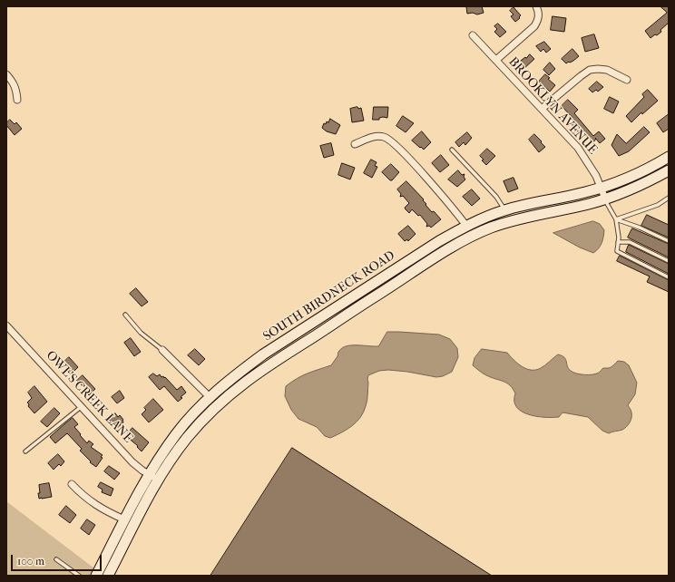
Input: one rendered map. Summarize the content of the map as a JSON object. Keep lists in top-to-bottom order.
{
  "streets": {
    "main road": ["SOUTH BIRDNECK ROAD"],
    "street": ["BROOKLYN AVENUE", "OWL'S CREEK LANE"]
  },
  "crossings": [
    ["BROOKLYN AVENUE", "SOUTH BIRDNECK ROAD"],
    ["SOUTH BIRDNECK ROAD", "OWL'S CREEK LANE"]
  ],
  "scale_bar": "100 m"
}
